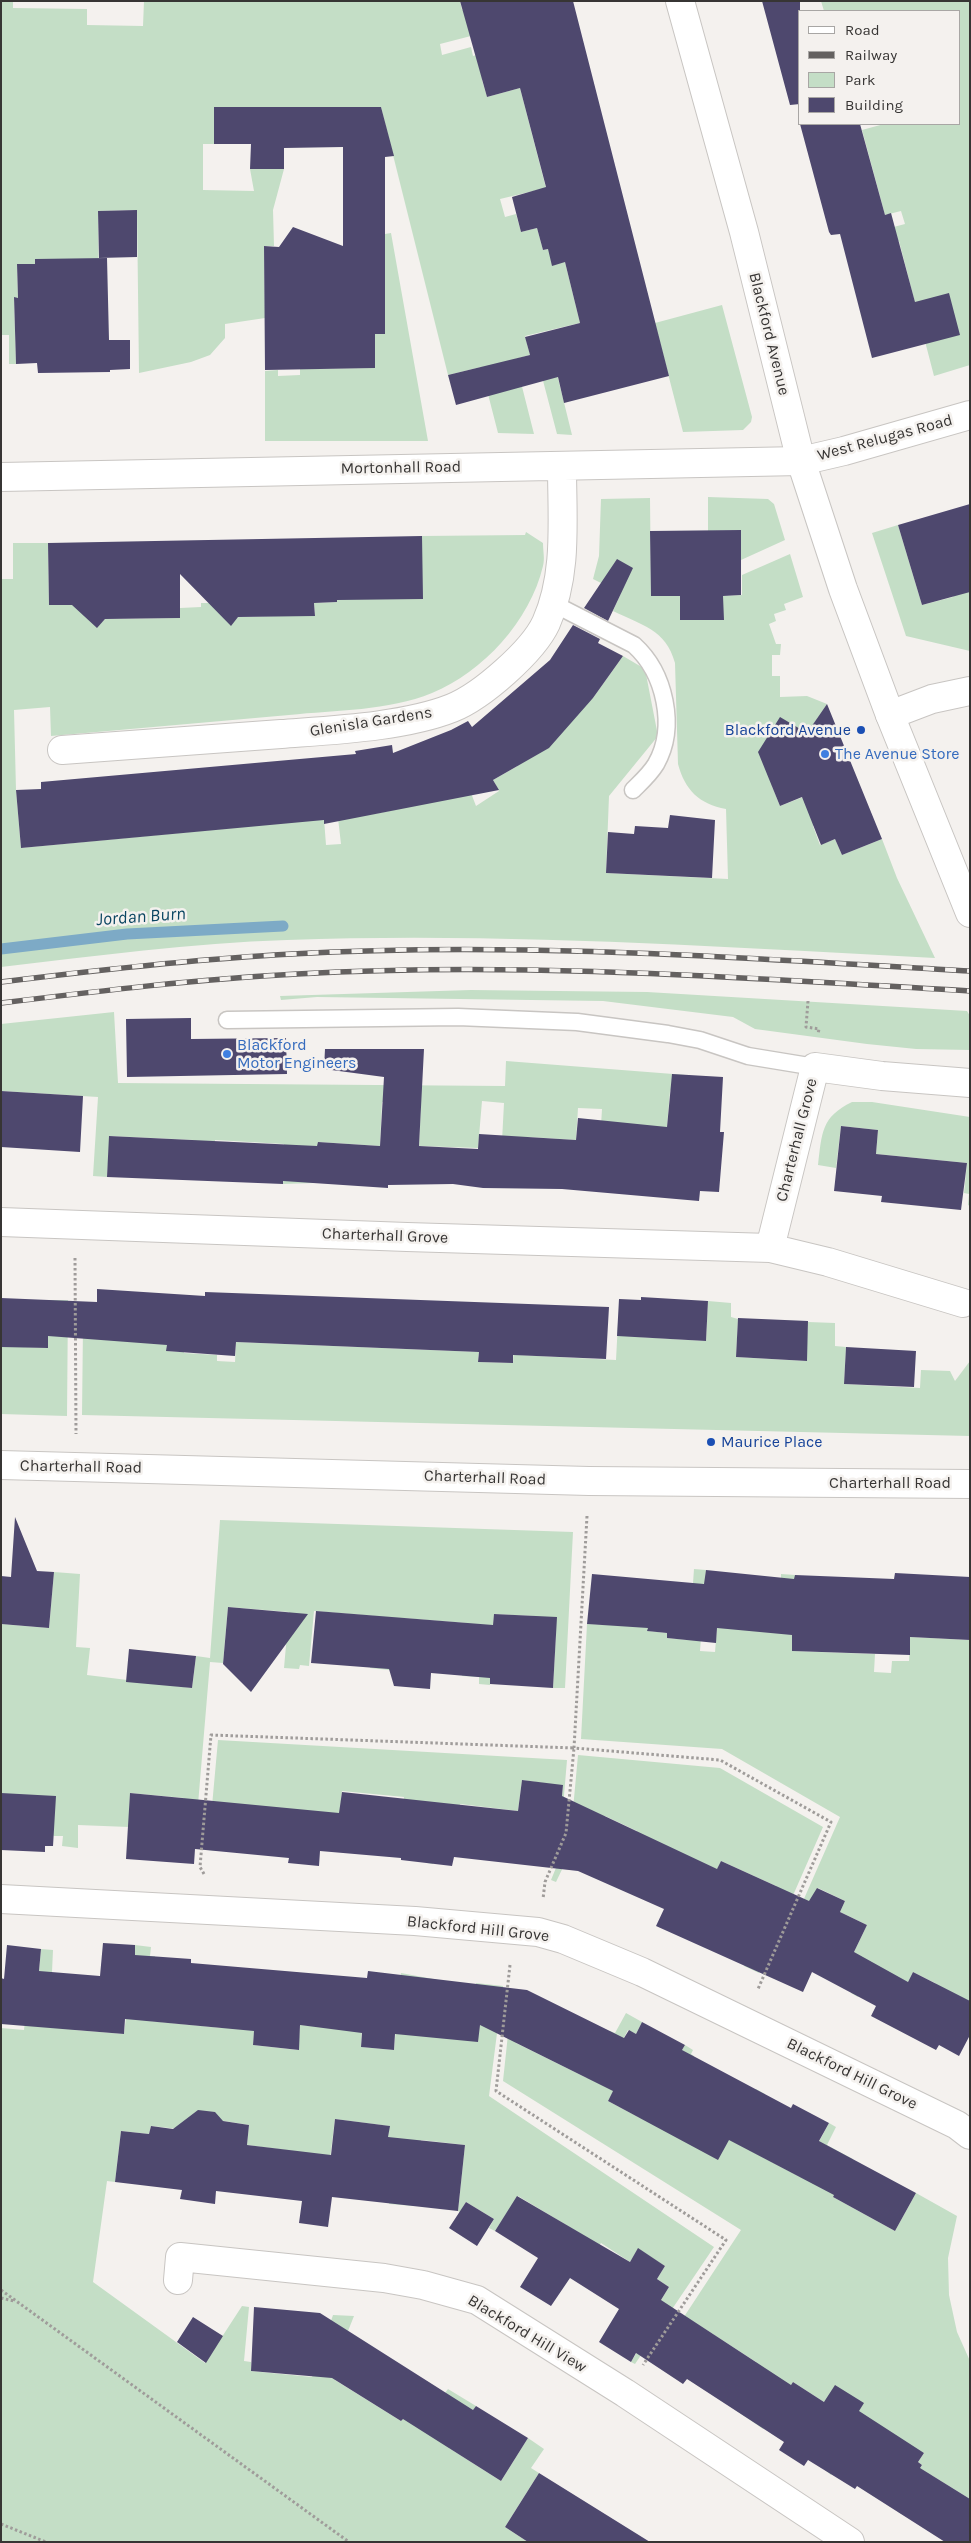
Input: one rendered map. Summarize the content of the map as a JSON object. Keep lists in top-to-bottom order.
{
  "streets": {
    "street": [
      "Blackford Avenue",
      "West Relugas Road",
      "Mortonhall Road",
      "Glenisla Gardens",
      "Charterhall Grove",
      "Charterhall Road",
      "Blackford Hill Grove",
      "Blackford Hill View"
    ]
  },
  "crossings": [
    ["Blackford Avenue", "West Relugas Road"],
    ["Blackford Avenue", "Mortonhall Road"],
    ["West Relugas Road", "Mortonhall Road"],
    ["Mortonhall Road", "Glenisla Gardens"]
  ],
  "water": ["Jordan Burn"],
  "places": [
    "Blackford Avenue",
    "The Avenue Store",
    "Blackford Motor Engineers",
    "Maurice Place"
  ],
  "legend": [
    "Road",
    "Railway",
    "Park",
    "Building"
  ]
}
